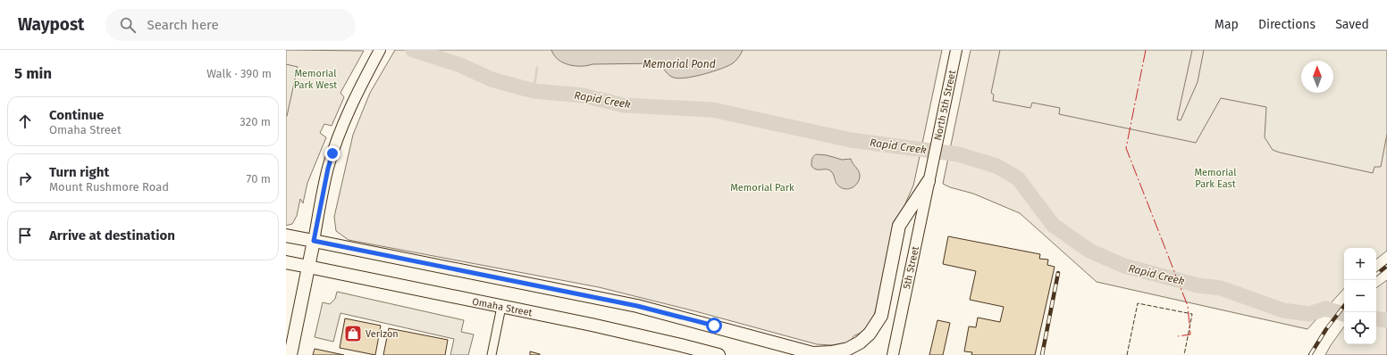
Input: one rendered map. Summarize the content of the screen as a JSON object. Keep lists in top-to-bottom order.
{
  "streets": {
    "main road": ["North 5th Street", "5th Street", "Omaha Street"]
  },
  "crossings": [
    ["North 5th Street", "5th Street"]
  ],
  "water": ["Memorial Pond", "Rapid Creek"],
  "parks": ["Memorial Park West", "Memorial Park East", "Memorial Park"],
  "places": {
    "shop": ["Verizon"]
  },
  "north": "top",
  "page": {
    "header": "Waypost",
    "search": "Search here",
    "nav": ["Map", "Directions", "Saved"],
    "heading": ["5 min", "Walk · 390 m"],
    "list": [
      ["Continue", "Omaha Street", "320 m"],
      ["Turn right", "Mount Rushmore Road", "70 m"],
      "Arrive at destination"
    ],
    "map_buttons": ["+", "−"]
  }
}
